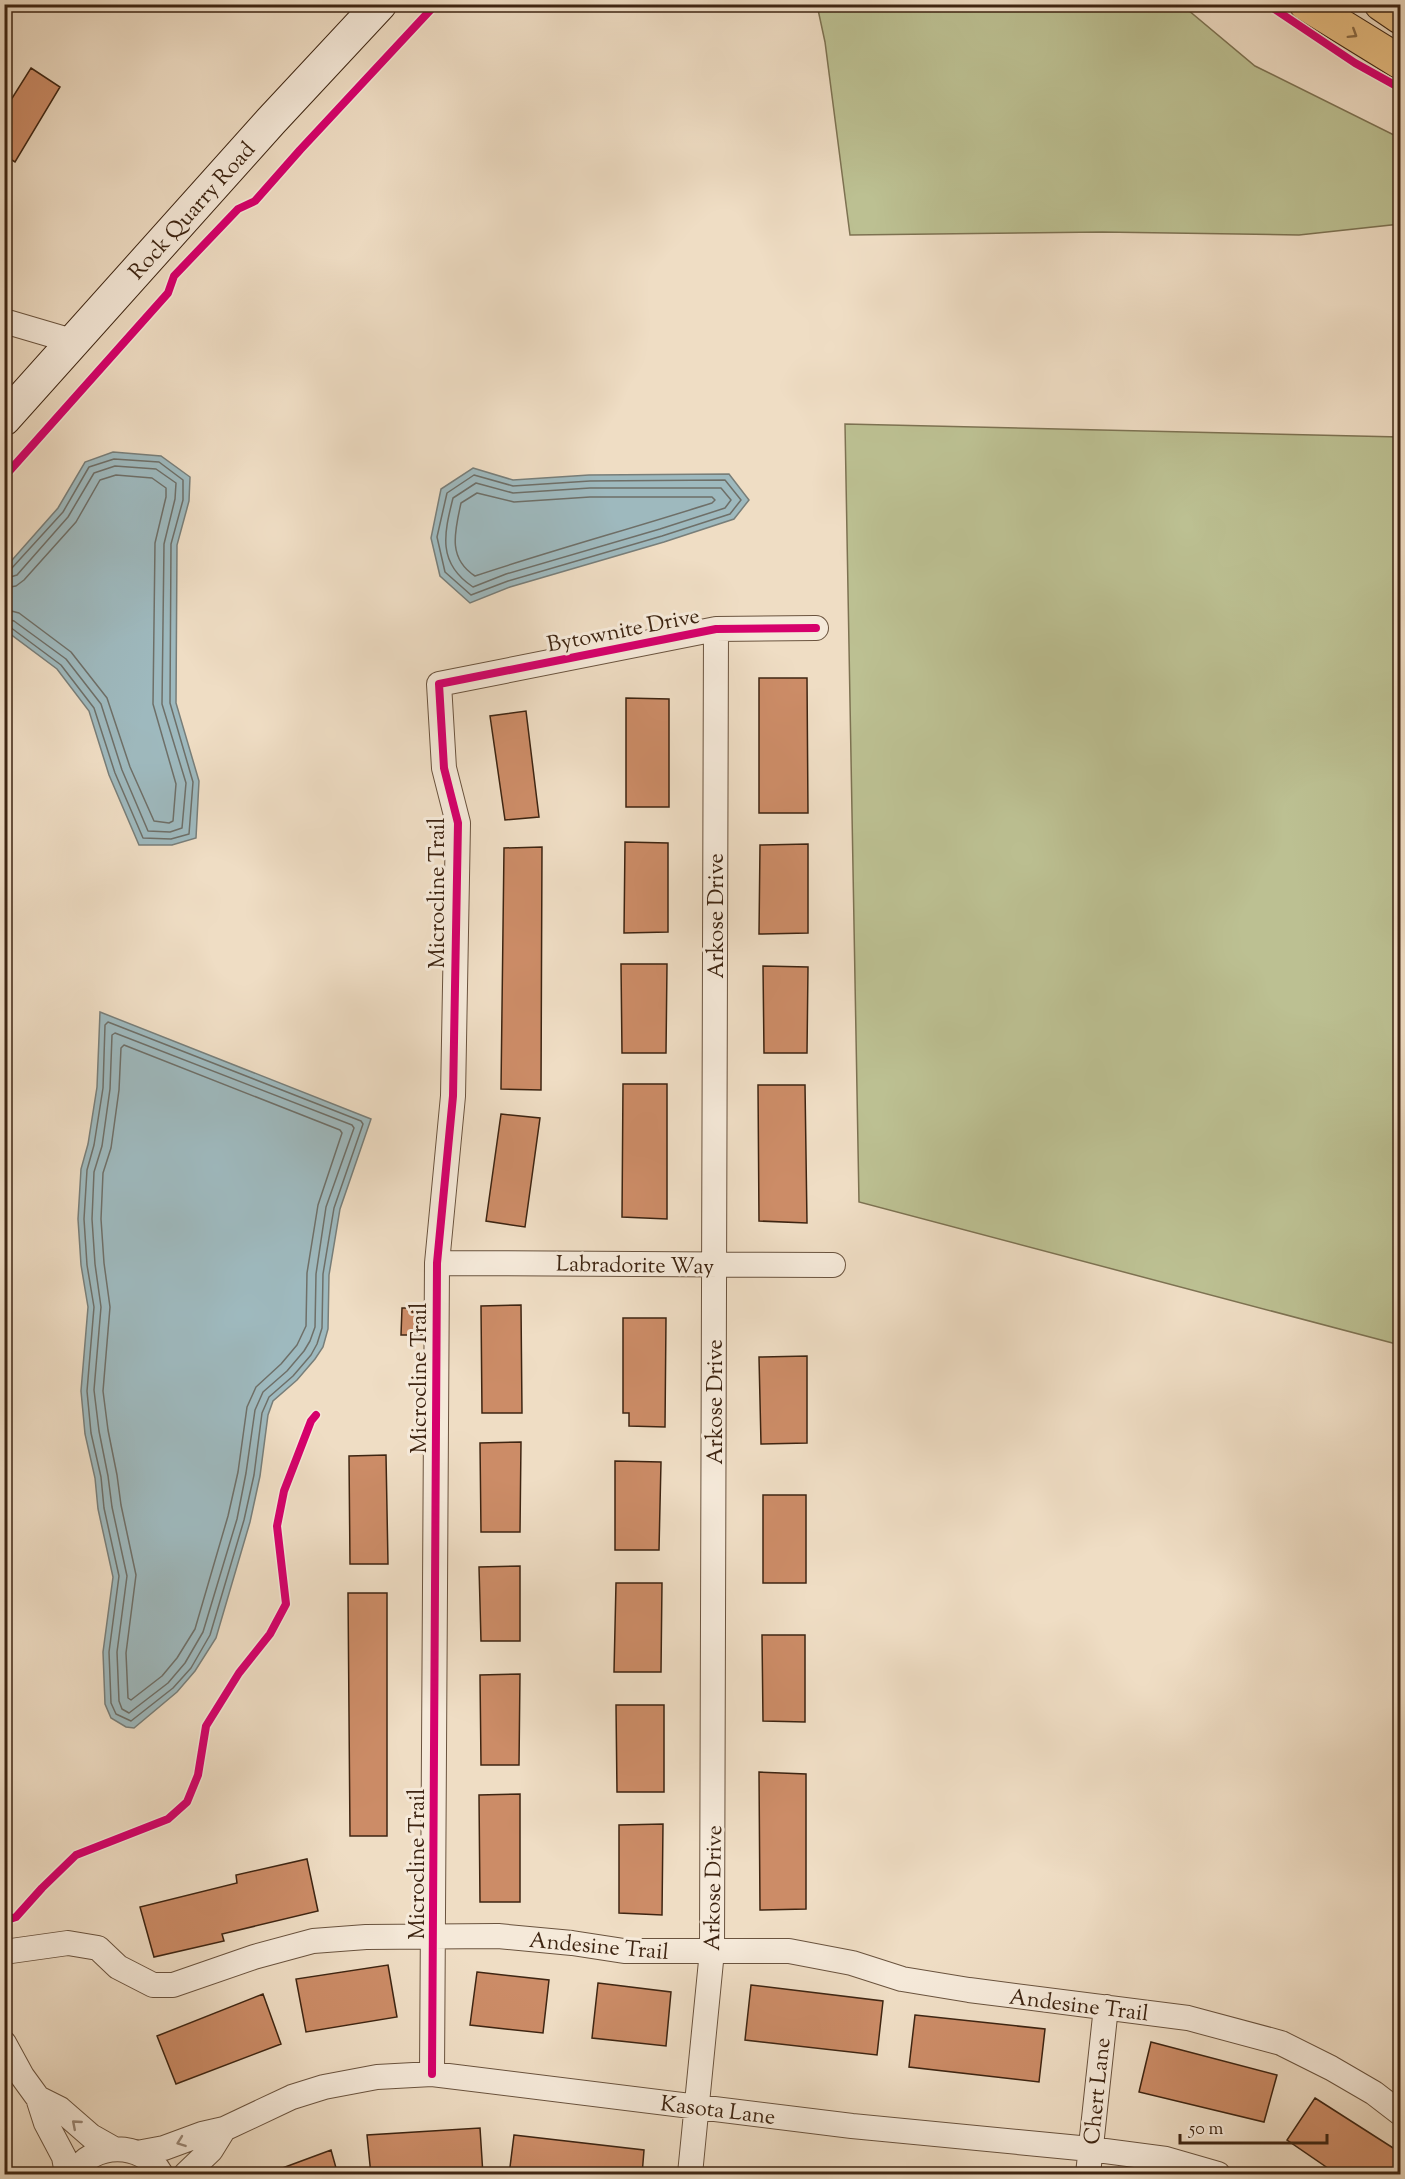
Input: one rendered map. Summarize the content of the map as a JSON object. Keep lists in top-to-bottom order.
{
  "streets": {
    "main road": ["Rock Quarry Road"],
    "street": [
      "Bytownite Drive",
      "Microcline Trail",
      "Arkose Drive",
      "Labradorite Way",
      "Andesine Trail",
      "Chert Lane",
      "Kasota Lane"
    ]
  },
  "crossings": [
    ["Bytownite Drive", "Microcline Trail"],
    ["Bytownite Drive", "Arkose Drive"],
    ["Microcline Trail", "Labradorite Way"],
    ["Microcline Trail", "Andesine Trail"],
    ["Microcline Trail", "Kasota Lane"],
    ["Arkose Drive", "Labradorite Way"],
    ["Arkose Drive", "Andesine Trail"],
    ["Arkose Drive", "Kasota Lane"],
    ["Andesine Trail", "Chert Lane"],
    ["Chert Lane", "Kasota Lane"]
  ],
  "scale_bar": "50 m"
}
